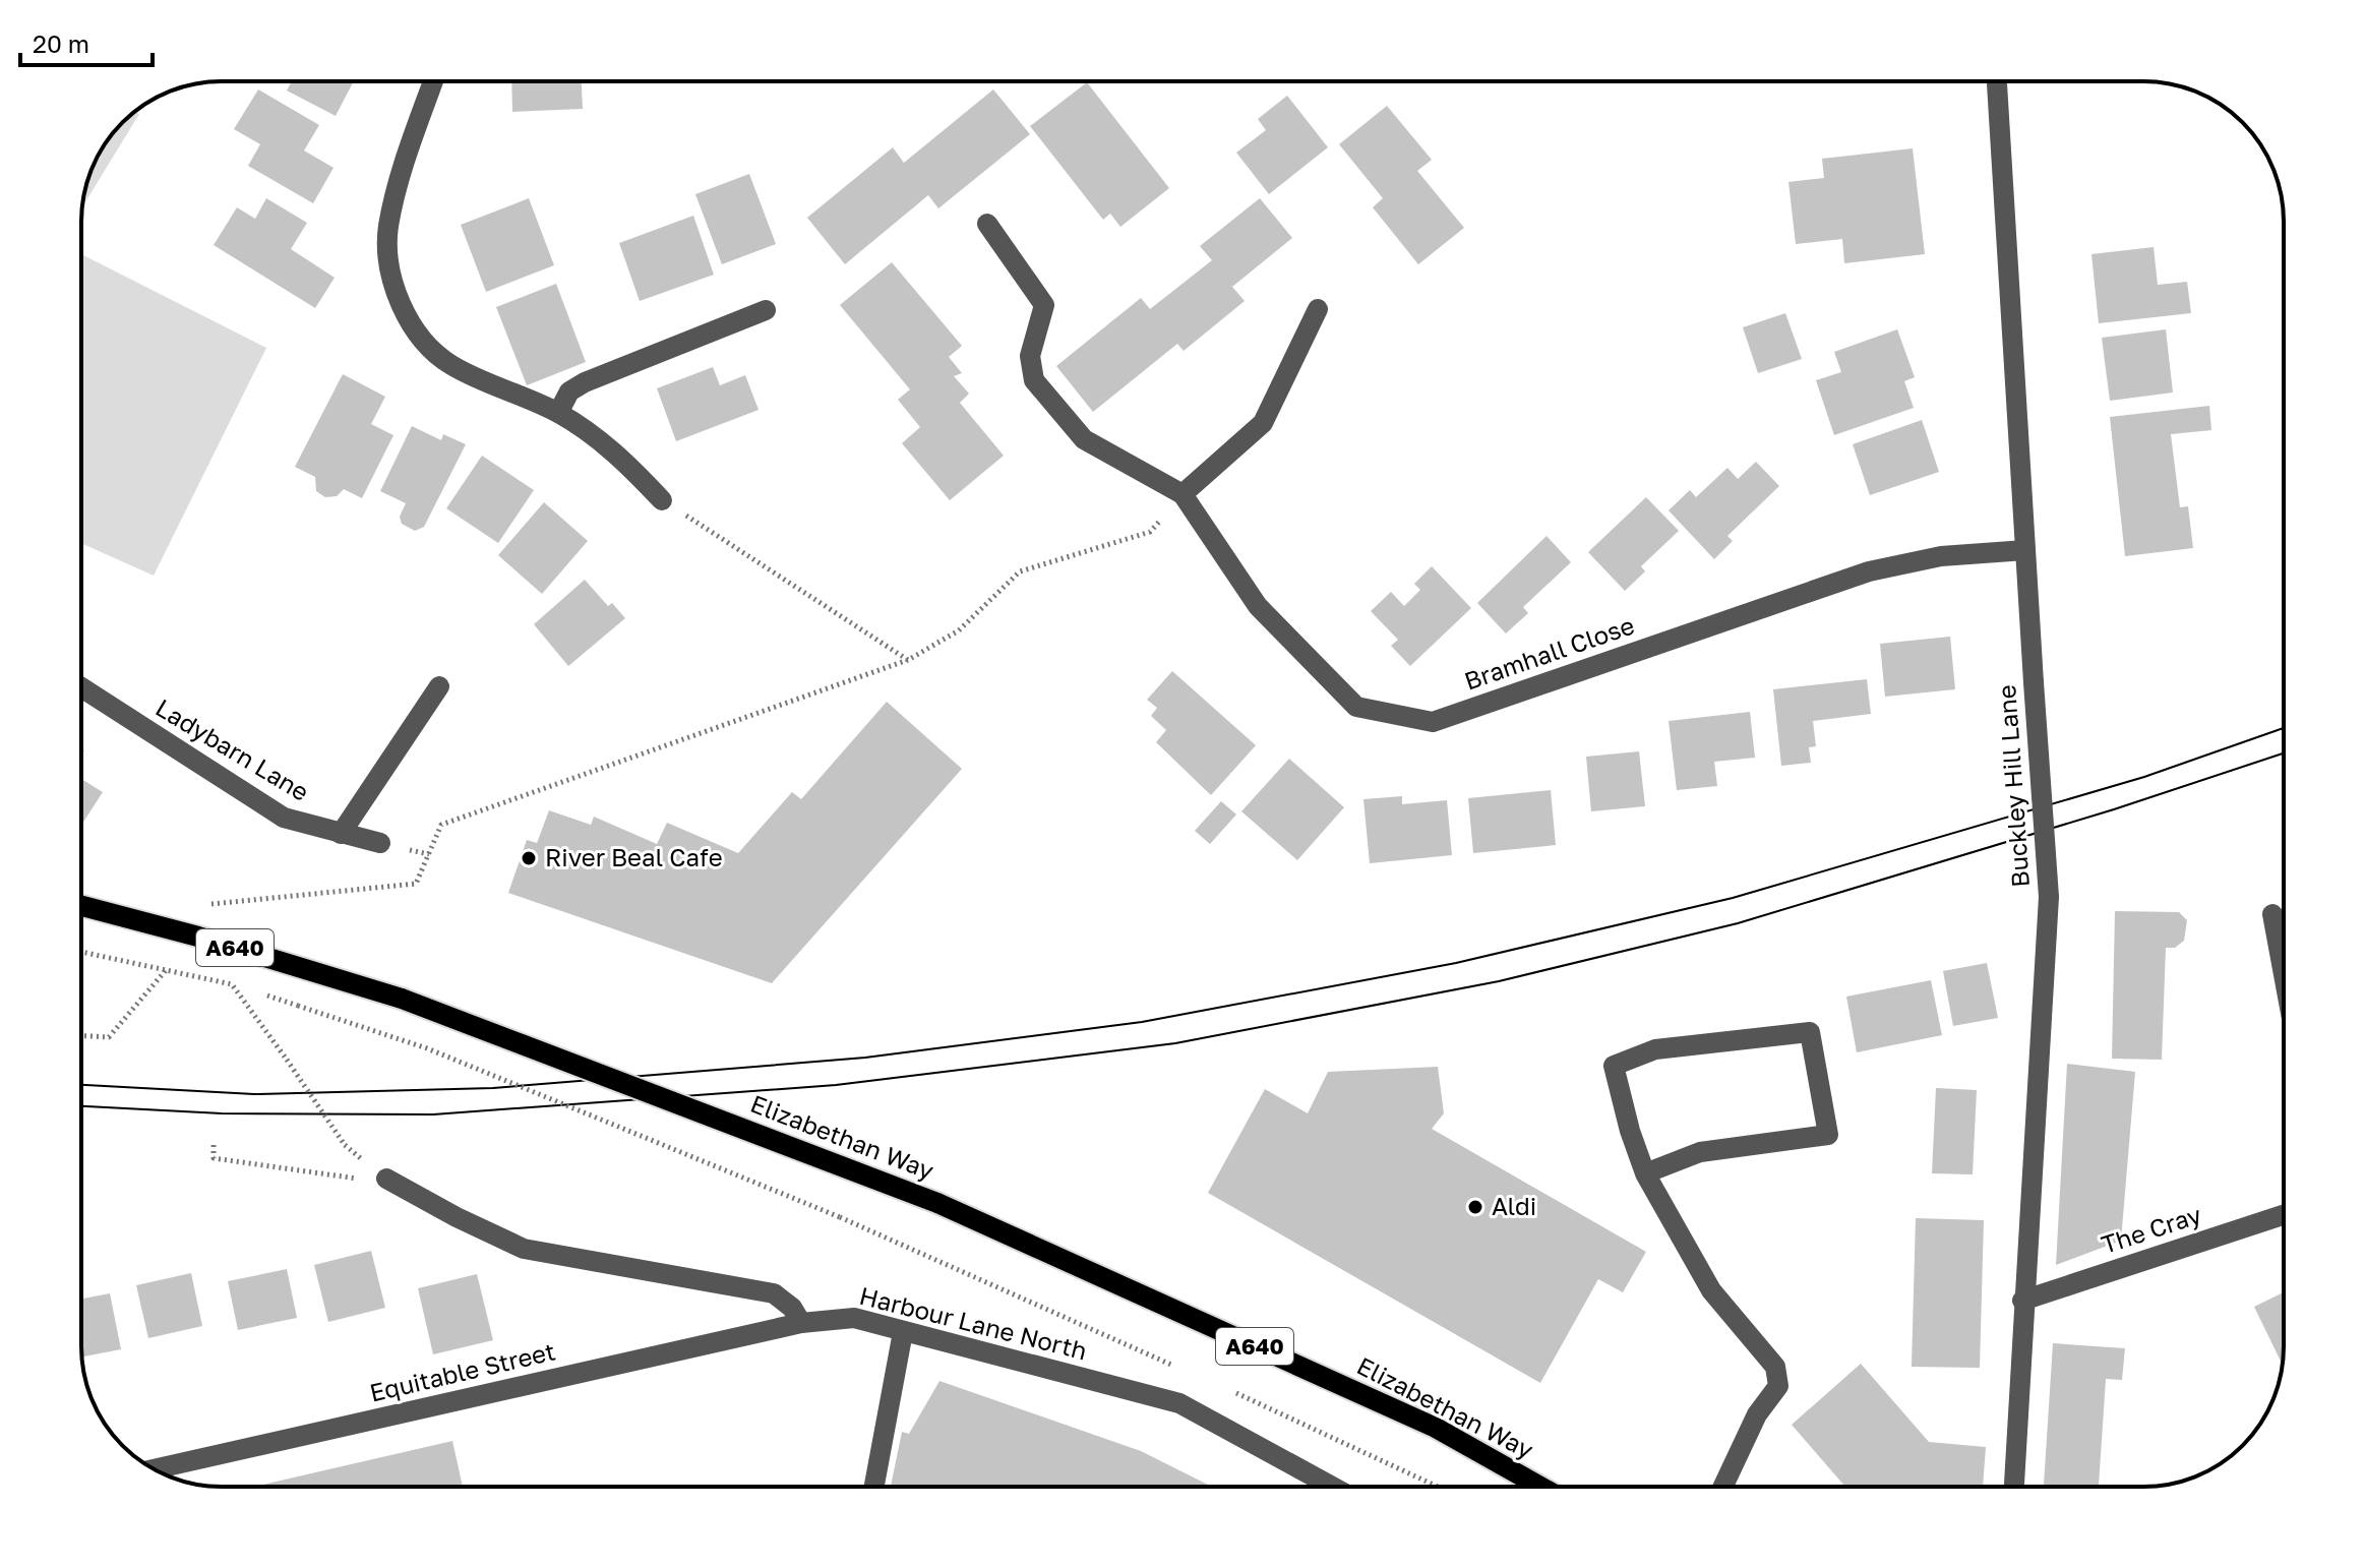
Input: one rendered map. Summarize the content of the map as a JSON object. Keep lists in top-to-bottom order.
{
  "streets": {
    "main road": ["A640", "Elizabethan Way"],
    "street": [
      "Bramhall Close",
      "Ladybarn Lane",
      "Buckley Hill Lane",
      "The Cray",
      "Harbour Lane North",
      "Equitable Street"
    ]
  },
  "crossings": [
    ["Bramhall Close", "Buckley Hill Lane"],
    ["Buckley Hill Lane", "The Cray"],
    ["Harbour Lane North", "Equitable Street"]
  ],
  "places": ["River Beal Cafe", "Aldi"],
  "scale_bar": "20 m"
}
